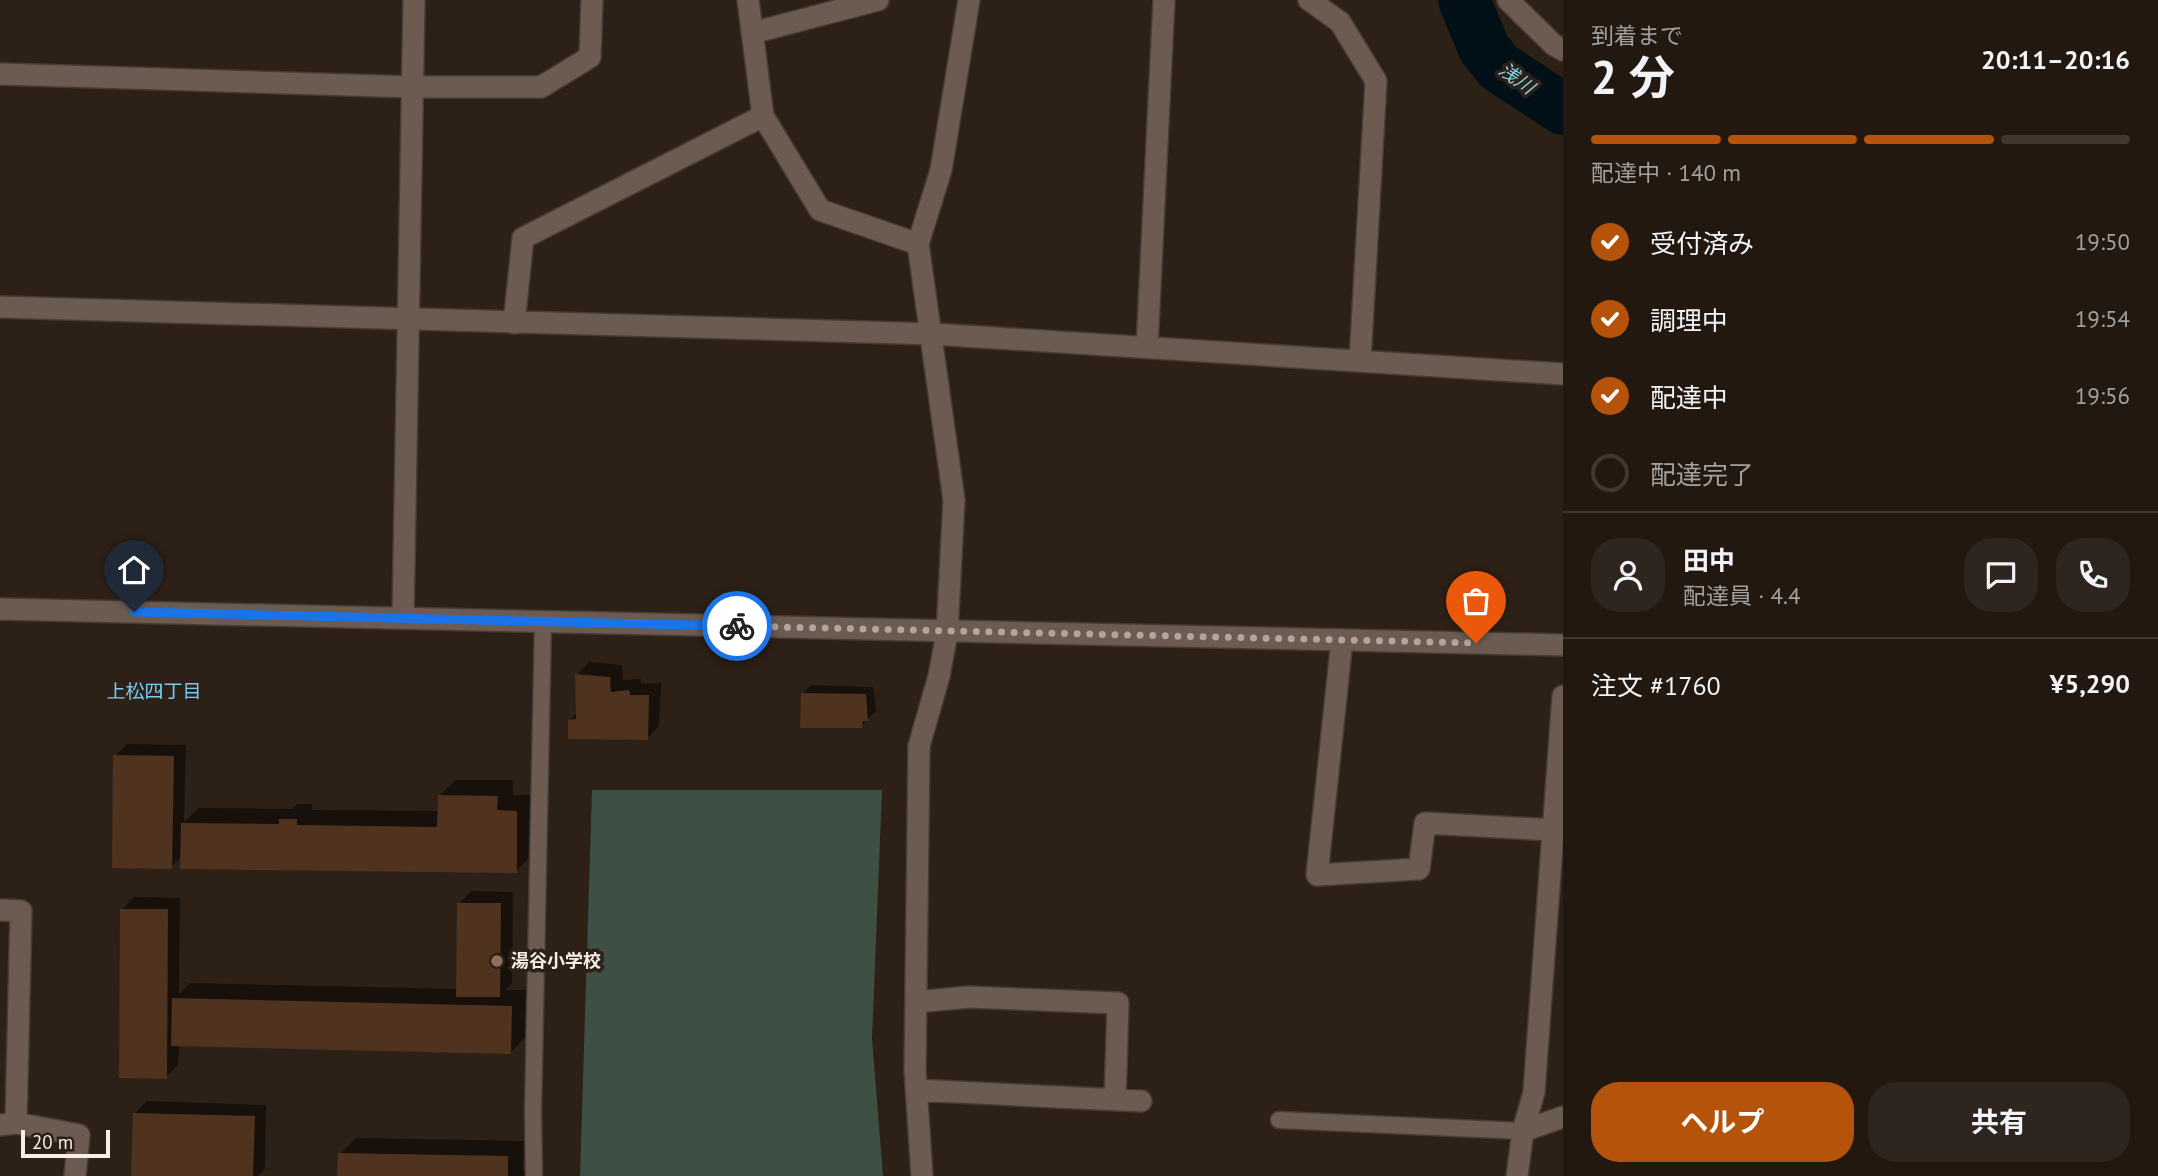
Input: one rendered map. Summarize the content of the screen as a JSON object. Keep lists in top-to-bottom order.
{
  "districts": ["上松四丁目"],
  "water": ["浅川"],
  "places": ["湯谷小学校"],
  "scale_bar": "20 m",
  "page": {
    "heading": ["2 分", "到着まで", "20:11–20:16"],
    "panel": [
      "田中",
      "配達員 · 4.4",
      "注文 #1760",
      "¥5,290"
    ],
    "bar": "配達中 · 140 m",
    "list": [
      ["受付済み", "19:50"],
      ["調理中", "19:54"],
      ["配達中", "19:56"],
      "配達完了"
    ],
    "buttons": ["ヘルプ", "共有"],
    "scale": "20 m"
  }
}
